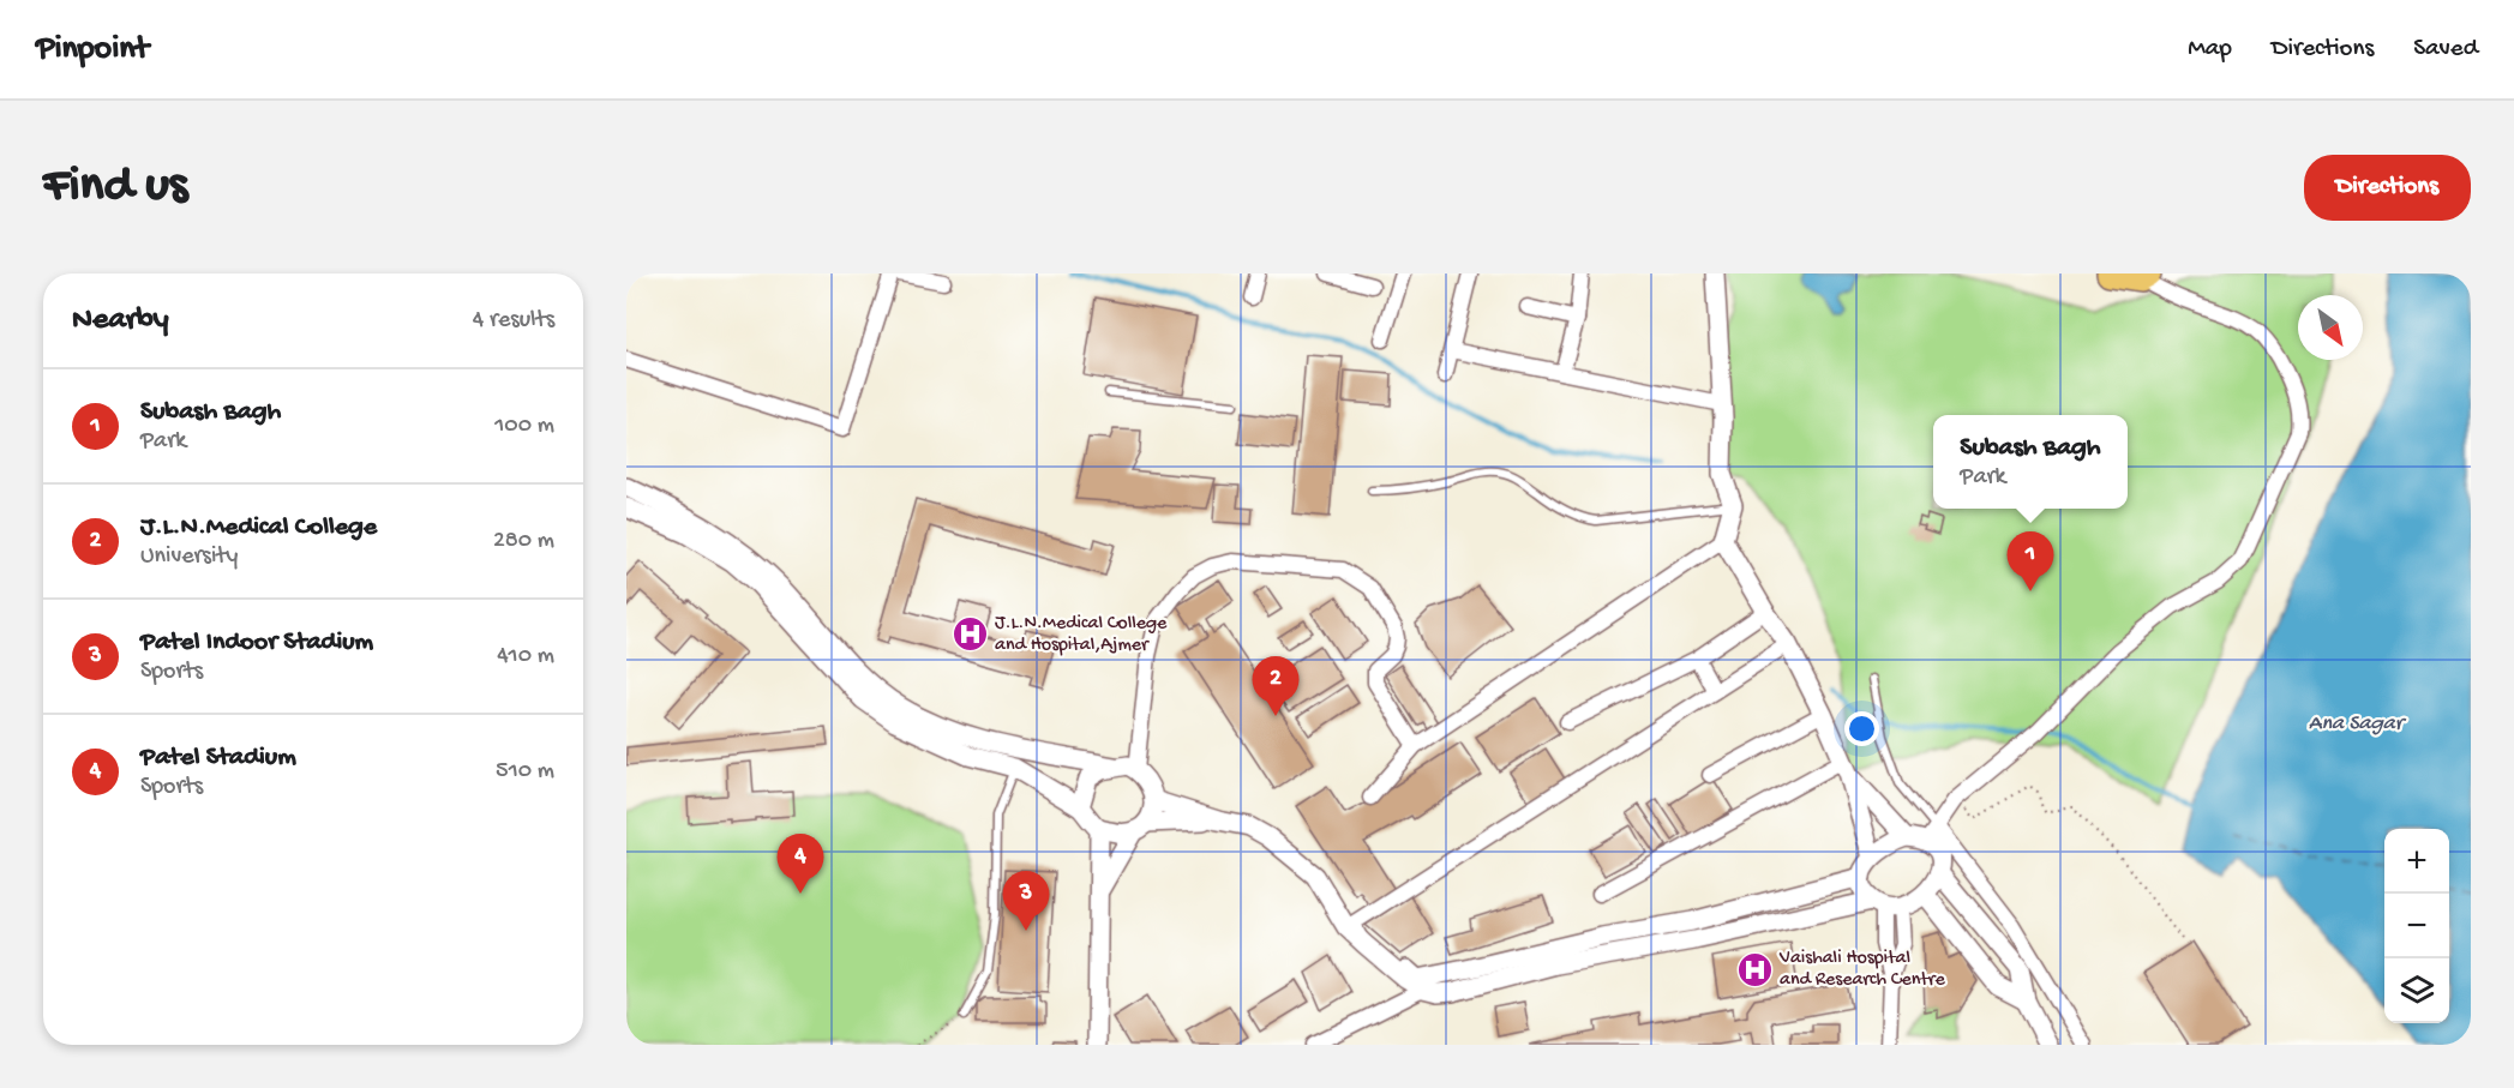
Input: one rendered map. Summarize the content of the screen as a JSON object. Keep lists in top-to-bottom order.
{
  "water": ["Ana Sagar"],
  "places": {
    "hospital": ["J.L.N.Medical College and Hospital,Ajmer", "Vaishali Hospital and Research Centre"]
  },
  "north": "bottom right",
  "page": {
    "header": "Pinpoint",
    "nav": ["Map", "Directions", "Saved"],
    "buttons": "Directions",
    "title": "Find us",
    "heading": ["Nearby", "4 results"],
    "list": [
      {
        "mark": "1",
        "name": "Subash Bagh",
        "note": "Park",
        "value": "100 m"
      },
      {
        "mark": "2",
        "name": "J.L.N.Medical College",
        "note": "University",
        "value": "280 m"
      },
      {
        "mark": "3",
        "name": "Patel Indoor Stadium",
        "note": "Sports",
        "value": "410 m"
      },
      {
        "mark": "4",
        "name": "Patel Stadium",
        "note": "Sports",
        "value": "510 m"
      }
    ],
    "popup": ["Subash Bagh", "Park"],
    "pins": [
      "1",
      "2",
      "4",
      "3"
    ],
    "map_buttons": ["+", "−"]
  }
}
